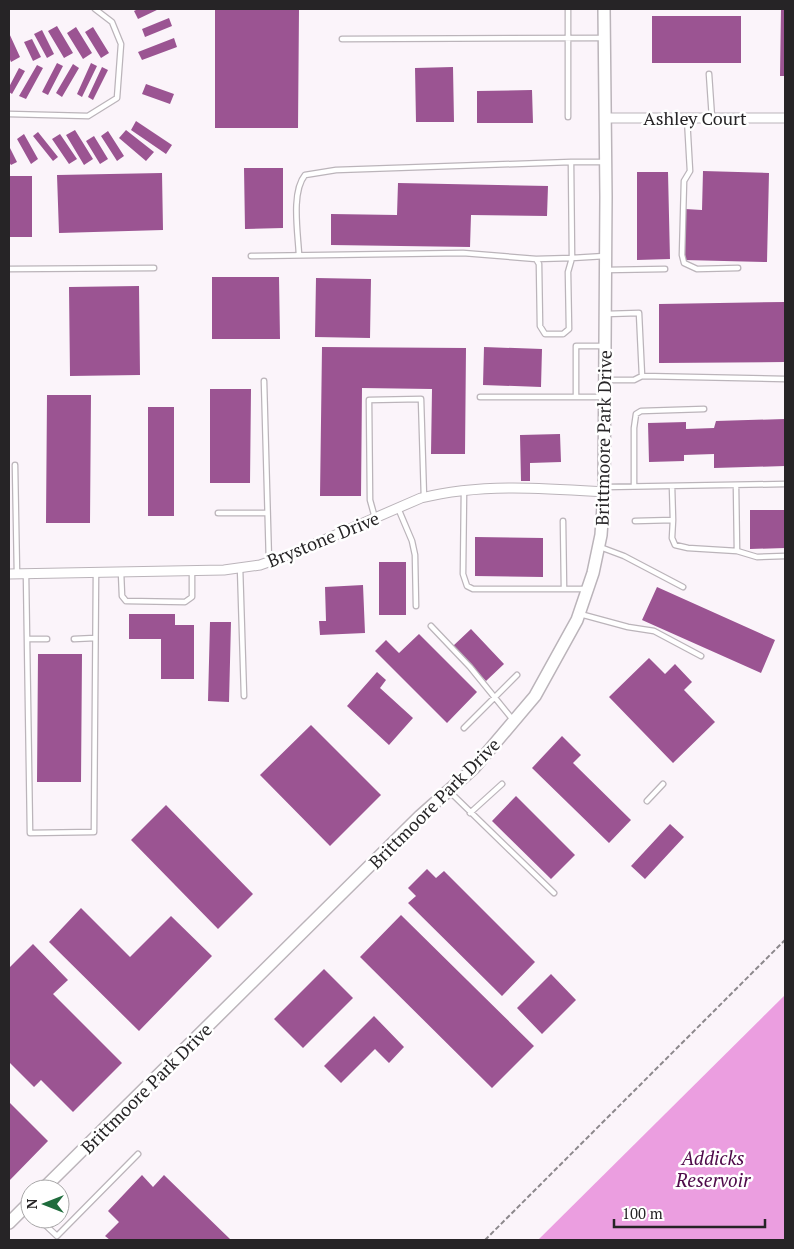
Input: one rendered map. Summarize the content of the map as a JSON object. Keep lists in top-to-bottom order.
{
  "streets": {
    "street": ["Ashley Court", "Brittmoore Park Drive", "Brystone Drive"]
  },
  "crossings": [
    ["Ashley Court", "Brittmoore Park Drive"],
    ["Brittmoore Park Drive", "Brystone Drive"]
  ],
  "water": ["Addicks Reservoir"],
  "scale_bar": "100 m",
  "north": "left"
}
